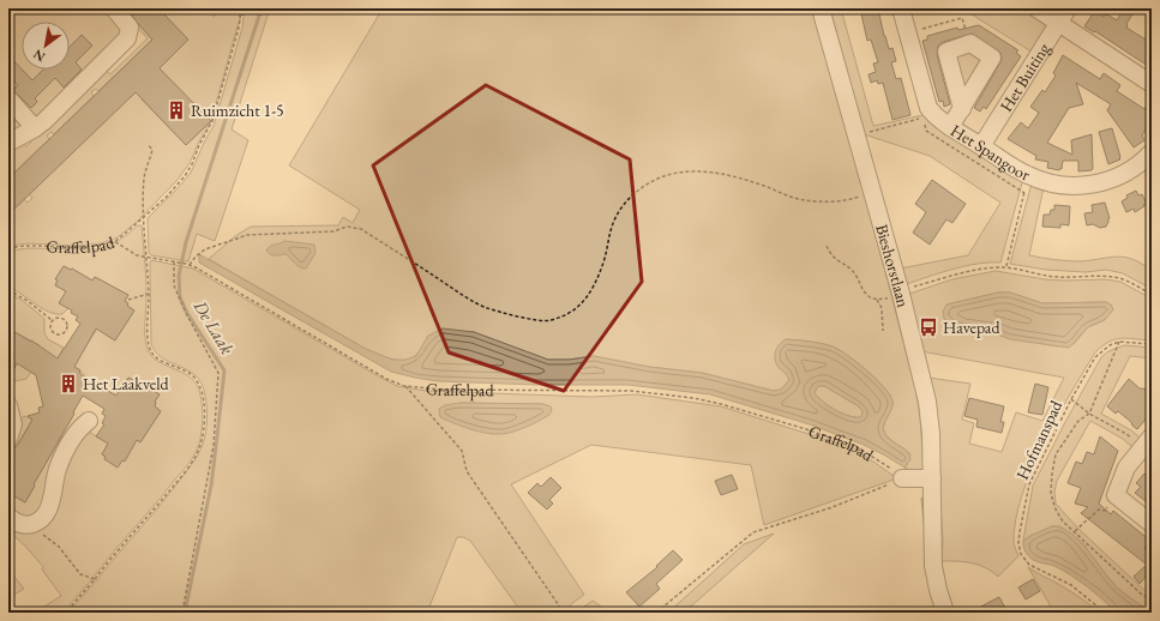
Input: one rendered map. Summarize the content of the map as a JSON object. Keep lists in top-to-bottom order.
{
  "streets": {
    "street": ["Het Buiting", "Het Spangoor", "Bieshorstlaan"],
    "path": ["Graffelpad", "Hofmanspad"]
  },
  "crossings": [
    ["Het Buiting", "Het Spangoor"]
  ],
  "water": ["De Laak"],
  "places": {
    "building": ["Ruimzicht 1-5", "Het Laakveld"],
    "bus stop": ["Havepad"]
  },
  "north": "bottom left"
}
